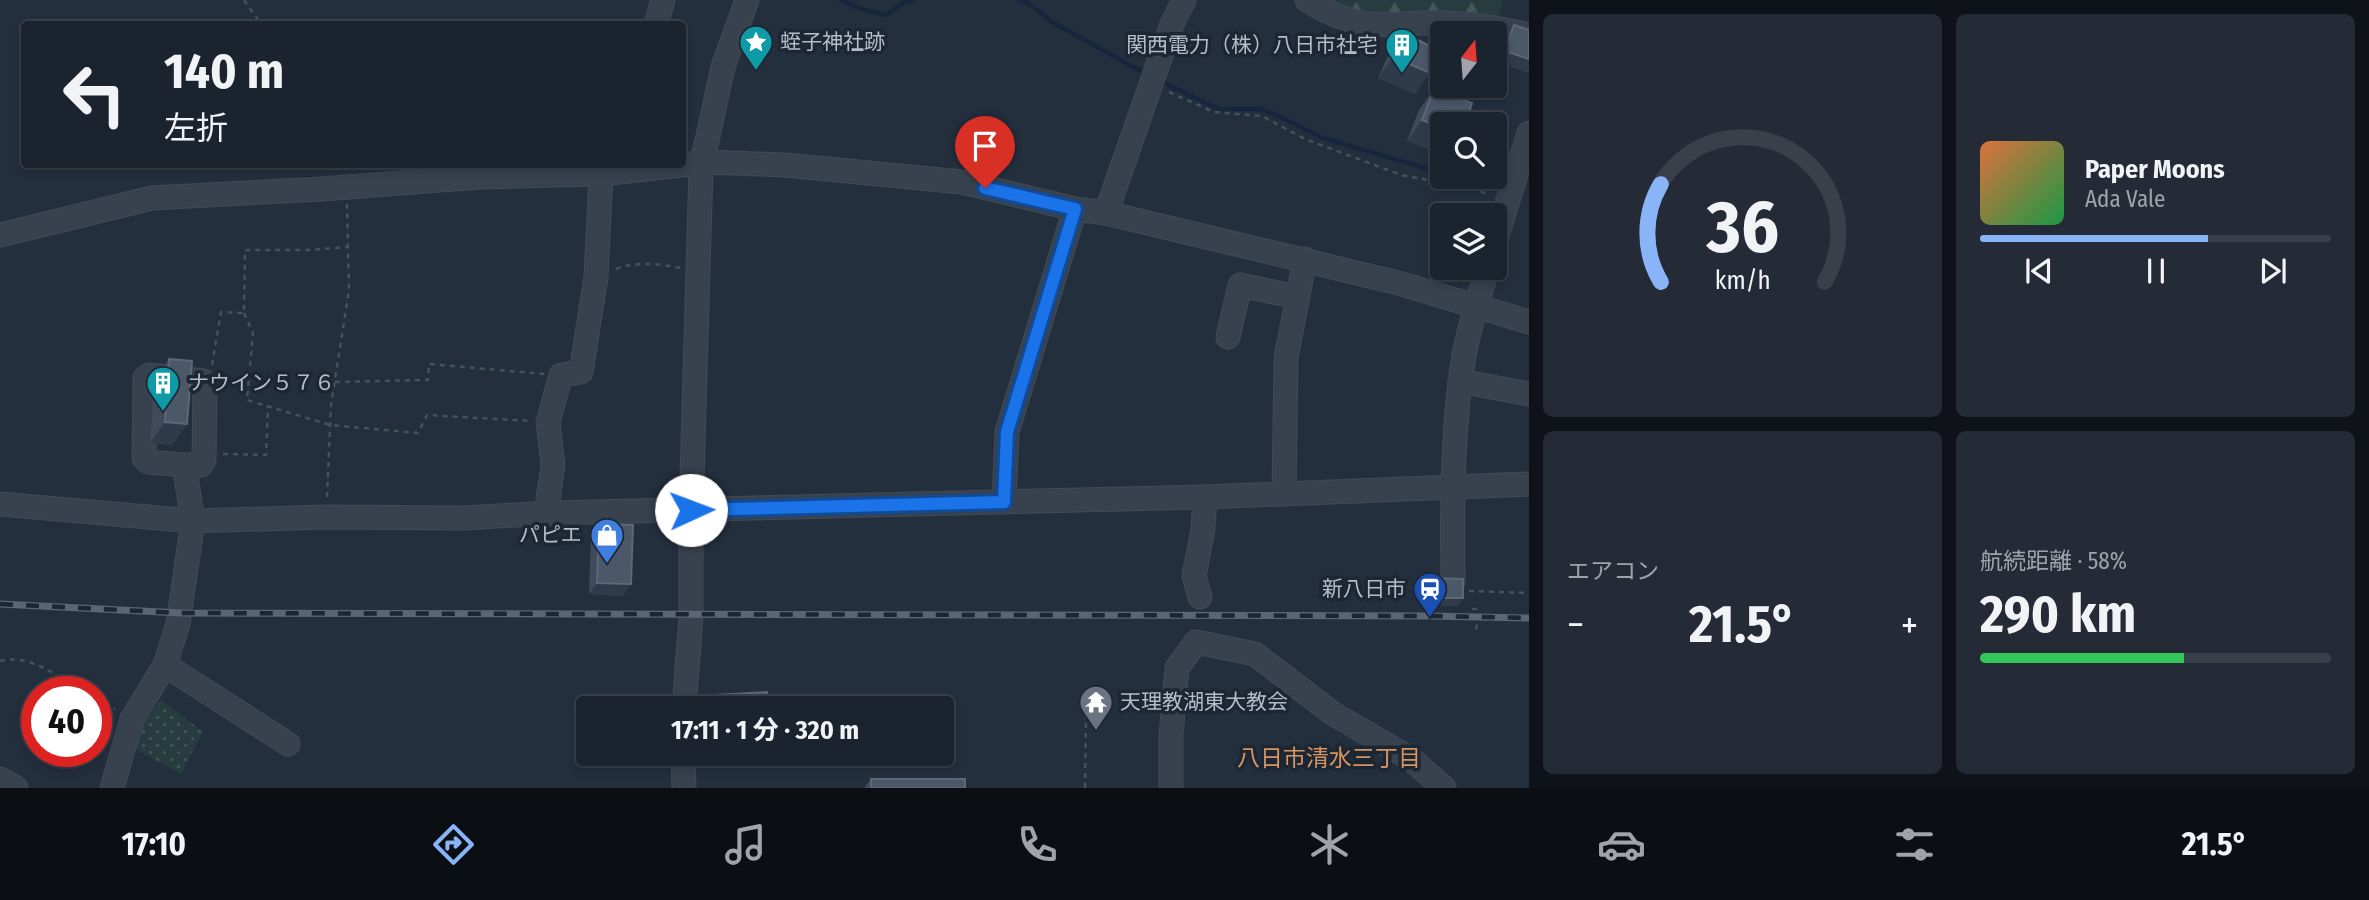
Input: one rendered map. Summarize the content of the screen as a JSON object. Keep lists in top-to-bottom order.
{
  "districts": ["八日市清水三丁目"],
  "places": {
    "place": ["蛭子神社跡"],
    "building": ["関西電力（株）八日市社宅", "ナウイン５７６"],
    "shop": ["パピエ"],
    "station": ["新八日市"],
    "temple": ["天理教湖東大教会"]
  },
  "north": "top",
  "page": {
    "turn": ["140 m", "左折"],
    "song": ["Paper Moons", "Ada Vale"],
    "tile": [
      "エアコン",
      ["航続距離 · 58%", "290 km"]
    ],
    "heat": ["−", "21.5°", "+"],
    "limit": "40",
    "trip": "17:11 · 1 分 · 320 m",
    "tabs": ["17:10", "21.5°"],
    "gauge": ["36", "km/h"]
  }
}
